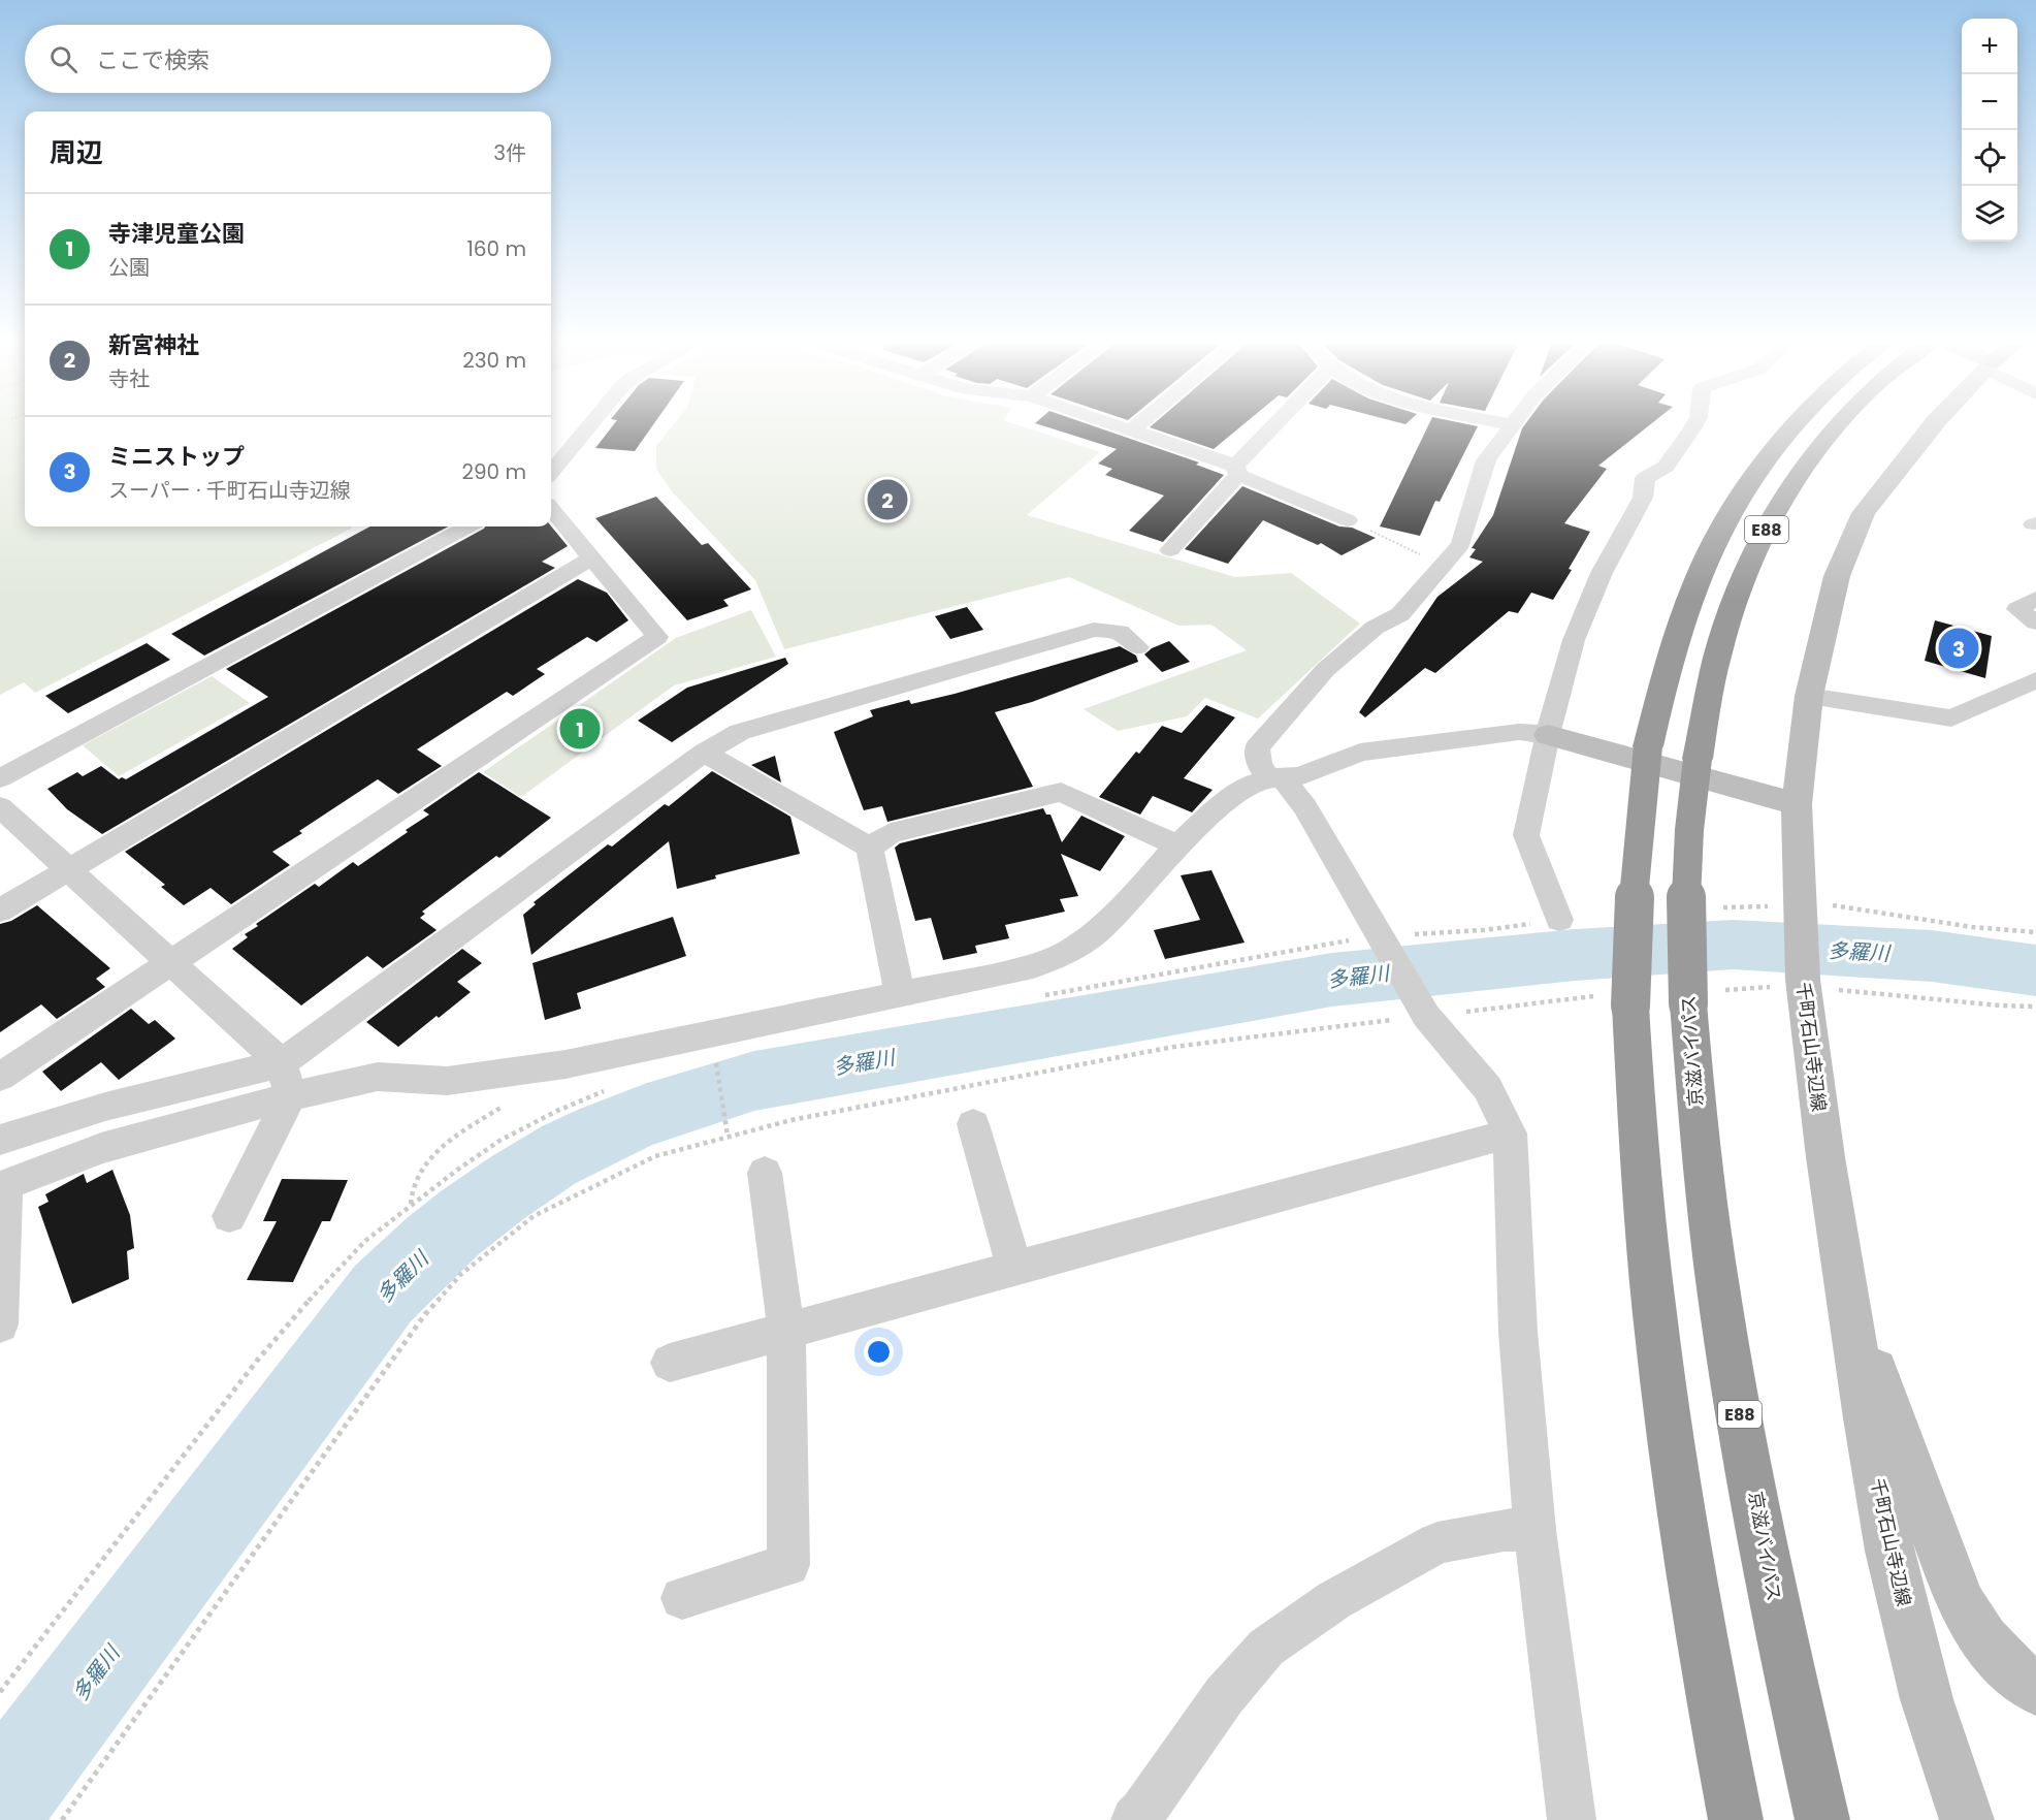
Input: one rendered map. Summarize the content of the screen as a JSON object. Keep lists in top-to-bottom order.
{
  "streets": {
    "highway": ["E88", "京滋バイパス"],
    "main road": ["千町石山寺辺線"]
  },
  "water": ["多羅川"],
  "page": {
    "map_buttons": ["+", "−"],
    "search": "ここで検索",
    "heading": ["周辺", "3件"],
    "list": [
      {
        "mark": "1",
        "name": "寺津児童公園",
        "note": "公園",
        "value": "160 m"
      },
      {
        "mark": "2",
        "name": "新宮神社",
        "note": "寺社",
        "value": "230 m"
      },
      {
        "mark": "3",
        "name": "ミニストップ",
        "note": "スーパー · 千町石山寺辺線",
        "value": "290 m"
      }
    ],
    "pins": ["2", "3", "1"]
  }
}
